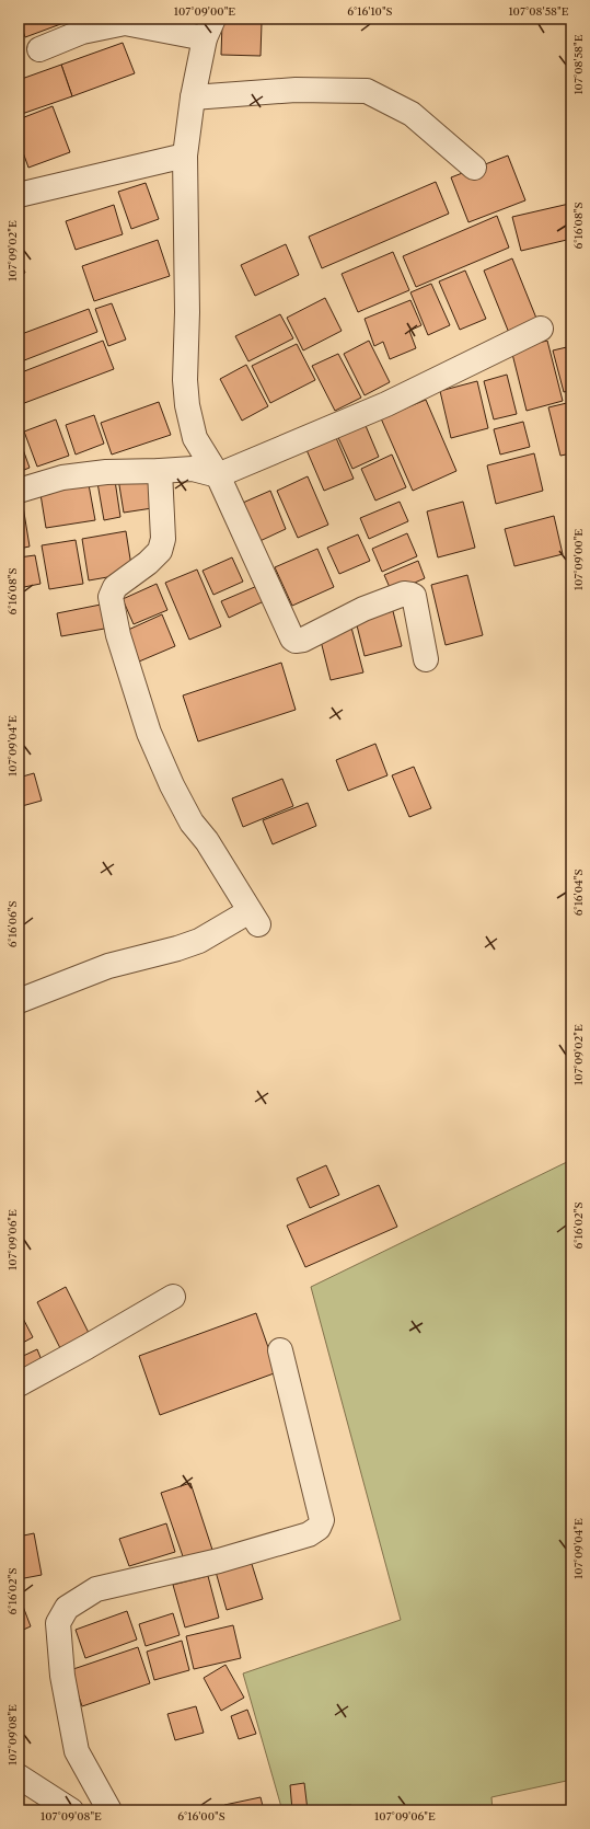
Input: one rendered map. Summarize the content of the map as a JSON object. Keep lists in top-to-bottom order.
{
  "coordinates": [
    "107°09'00\"E",
    "6°16'10\"S",
    "107°08'58\"E",
    "6°16'08\"S",
    "107°09'02\"E",
    "107°09'04\"E",
    "6°16'04\"S",
    "6°16'06\"S",
    "6°16'02\"S",
    "107°09'06\"E",
    "107°09'08\"E",
    "6°16'00\"S"
  ]
}
